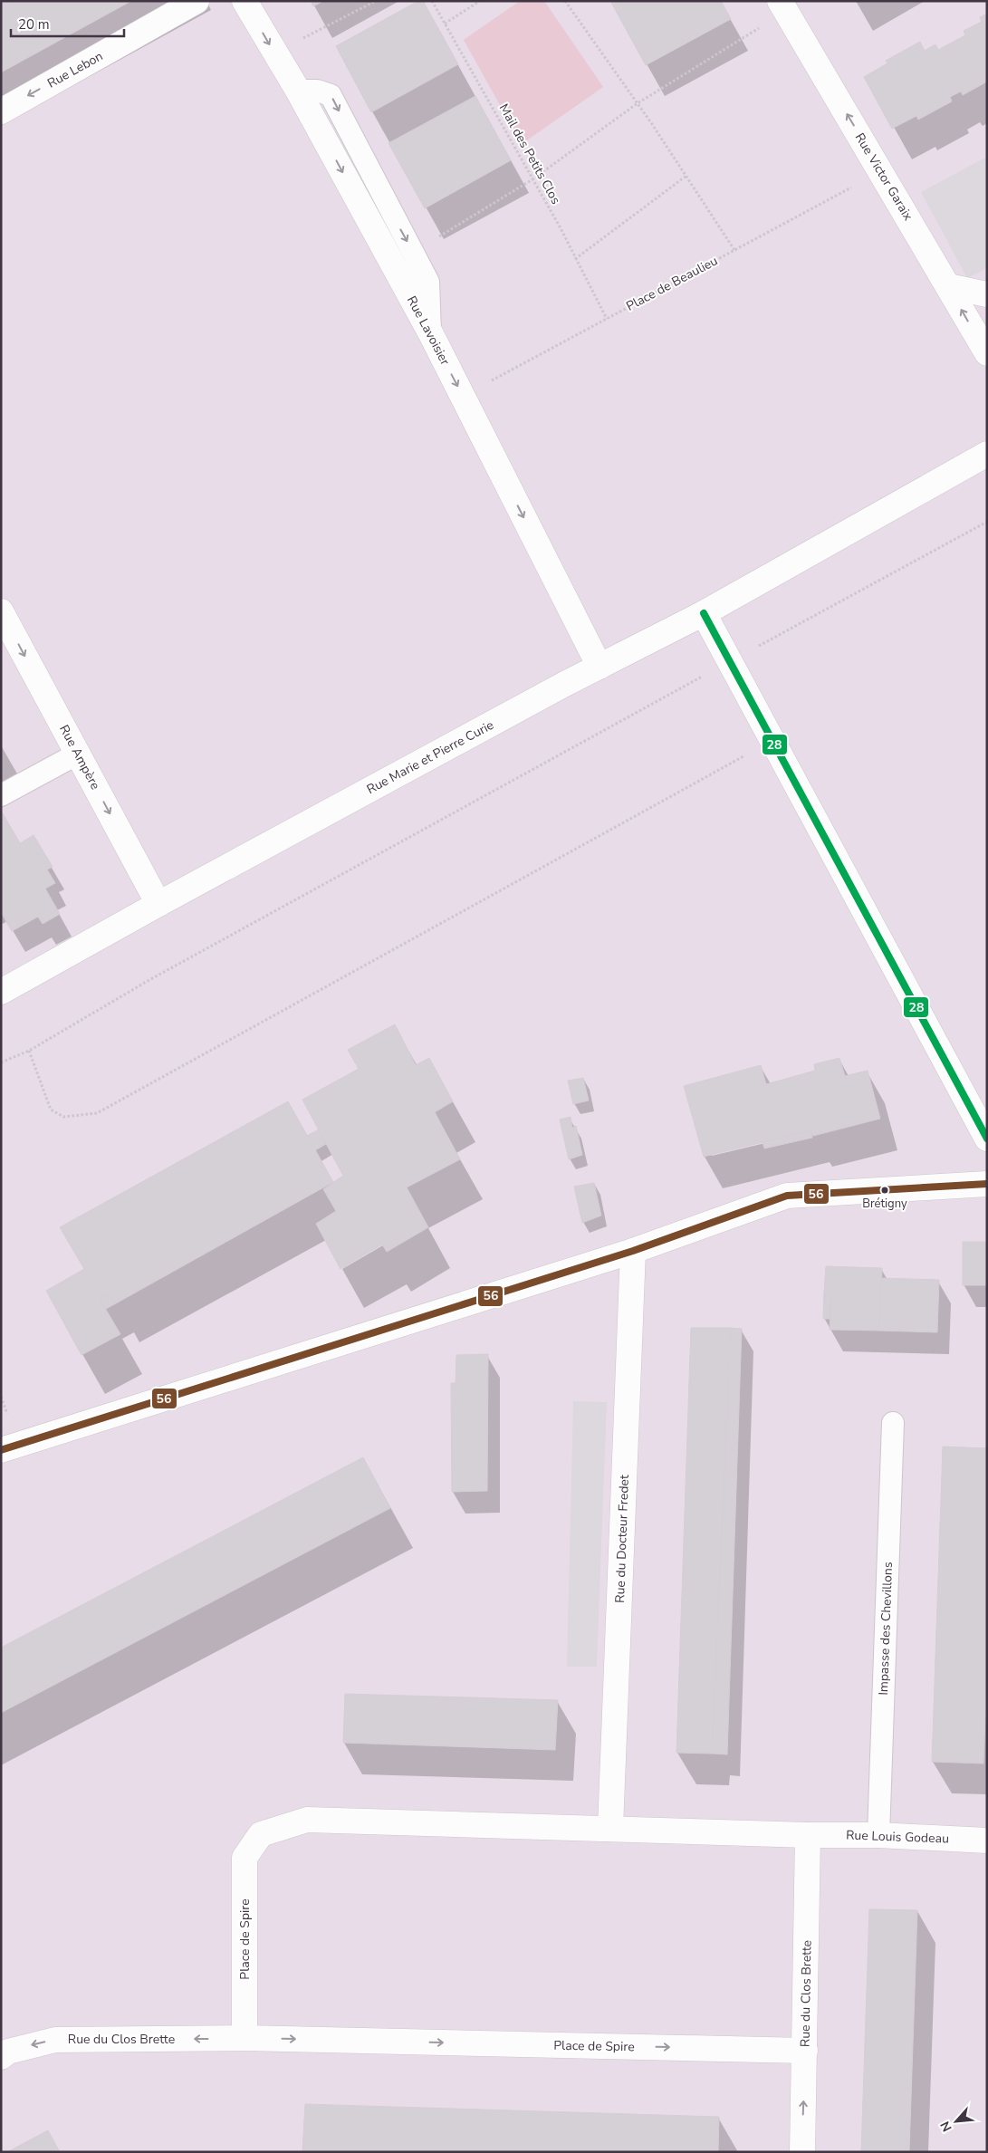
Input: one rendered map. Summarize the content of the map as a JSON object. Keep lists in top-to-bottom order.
{
  "streets": {
    "street": [
      "Rue Lebon",
      "Rue Victor Garaix",
      "Rue Lavoisier",
      "Rue Ampère",
      "Rue Marie et Pierre Curie",
      "Rue du Docteur Fredet",
      "Rue Louis Godeau",
      "Place de Spire",
      "Rue du Clos Brette"
    ],
    "lane": ["Impasse des Chevillons"],
    "path": ["Mail des Petits Clos", "Place de Beaulieu"]
  },
  "crossings": [
    ["Mail des Petits Clos", "Place de Beaulieu"],
    ["Rue Victor Garaix", "Place de Beaulieu"],
    ["Place de Beaulieu", "Rue Lavoisier"],
    ["Rue Lavoisier", "Rue Marie et Pierre Curie"],
    ["Rue Ampère", "Rue Marie et Pierre Curie"],
    ["Rue du Docteur Fredet", "Place de Spire"],
    ["Impasse des Chevillons", "Rue Louis Godeau"],
    ["Rue Louis Godeau", "Place de Spire"],
    ["Rue Louis Godeau", "Rue du Clos Brette"],
    ["Place de Spire", "Rue du Clos Brette"]
  ],
  "one_way": [
    "Rue Lebon",
    "Rue Victor Garaix",
    "Rue Lavoisier",
    "Rue Ampère"
  ],
  "places": ["Brétigny"],
  "lines": ["transit line 28", "transit line 56"],
  "scale_bar": "20 m",
  "north": "bottom left"
}
